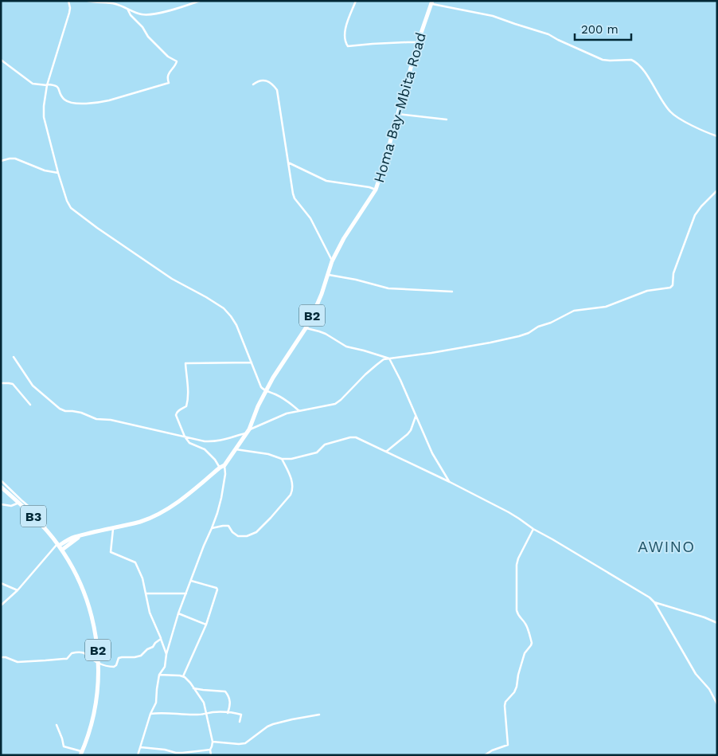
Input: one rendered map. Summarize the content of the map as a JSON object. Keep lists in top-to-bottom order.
{
  "streets": {
    "highway": ["Homa Bay-Mbita Road", "B2", "B3"]
  },
  "crossings": [
    ["B2", "B3"]
  ],
  "districts": ["AWINO"],
  "scale_bar": "200 m"
}
